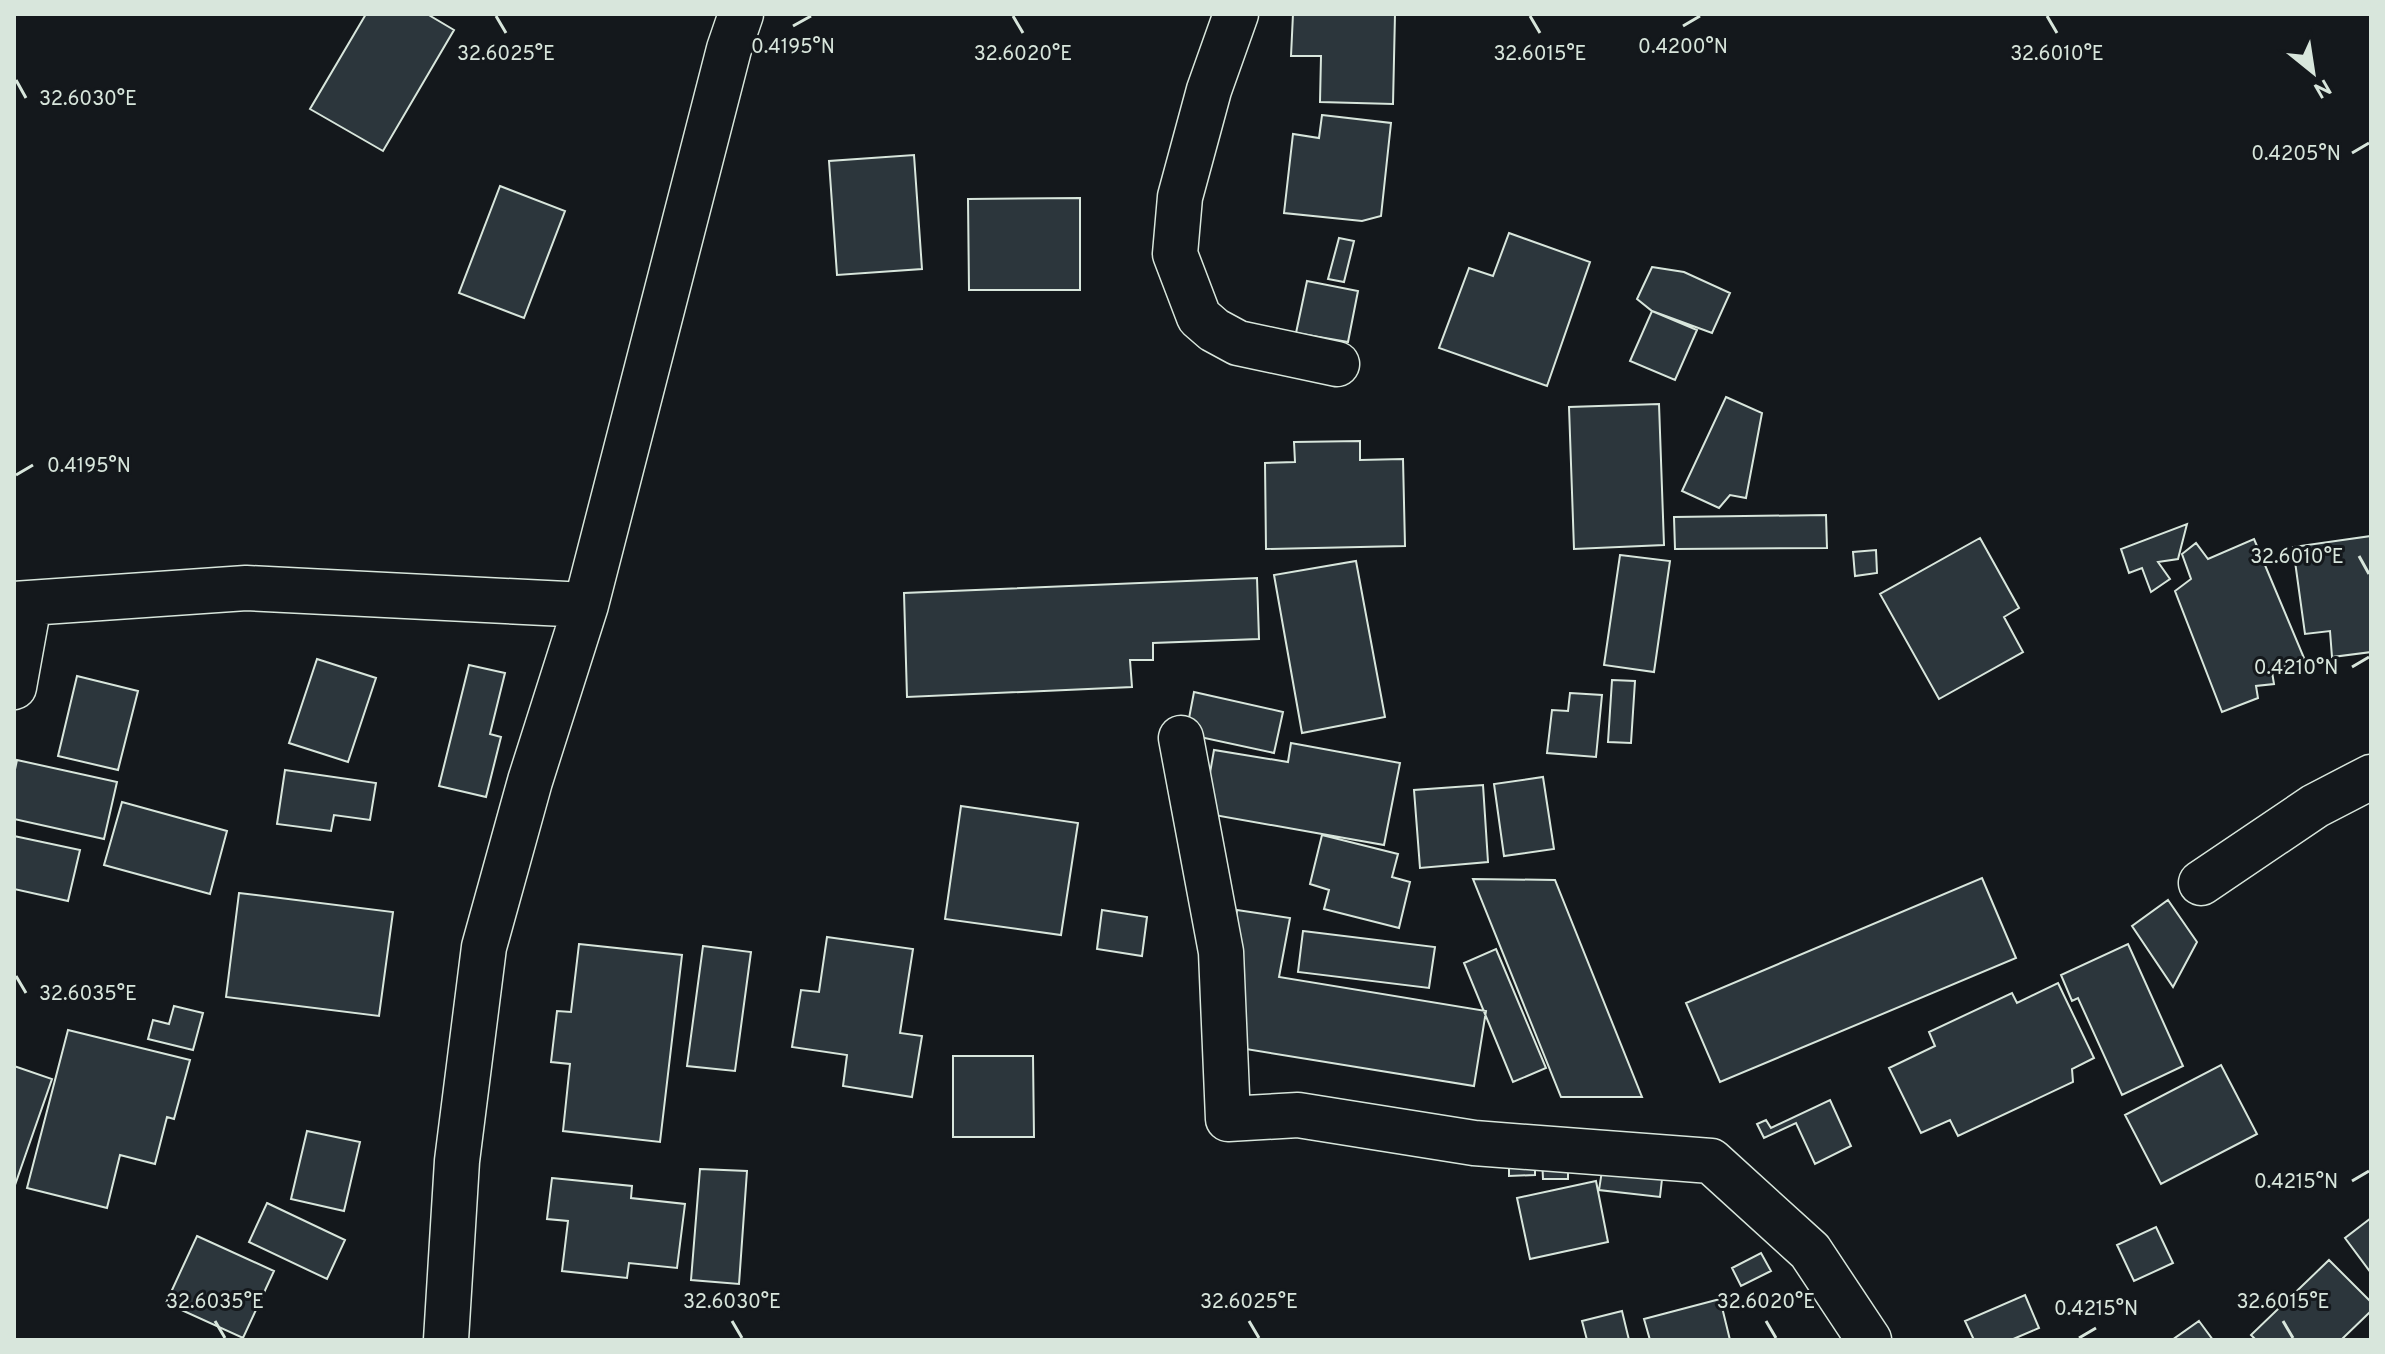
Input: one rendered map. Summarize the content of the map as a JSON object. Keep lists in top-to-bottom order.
{
  "north": "bottom right",
  "coordinates": [
    "0.4195°N",
    "0.4200°N",
    "32.6025°E",
    "32.6020°E",
    "32.6015°E",
    "32.6010°E",
    "32.6030°E",
    "0.4205°N",
    "0.4210°N",
    "32.6035°E",
    "0.4215°N"
  ]
}
